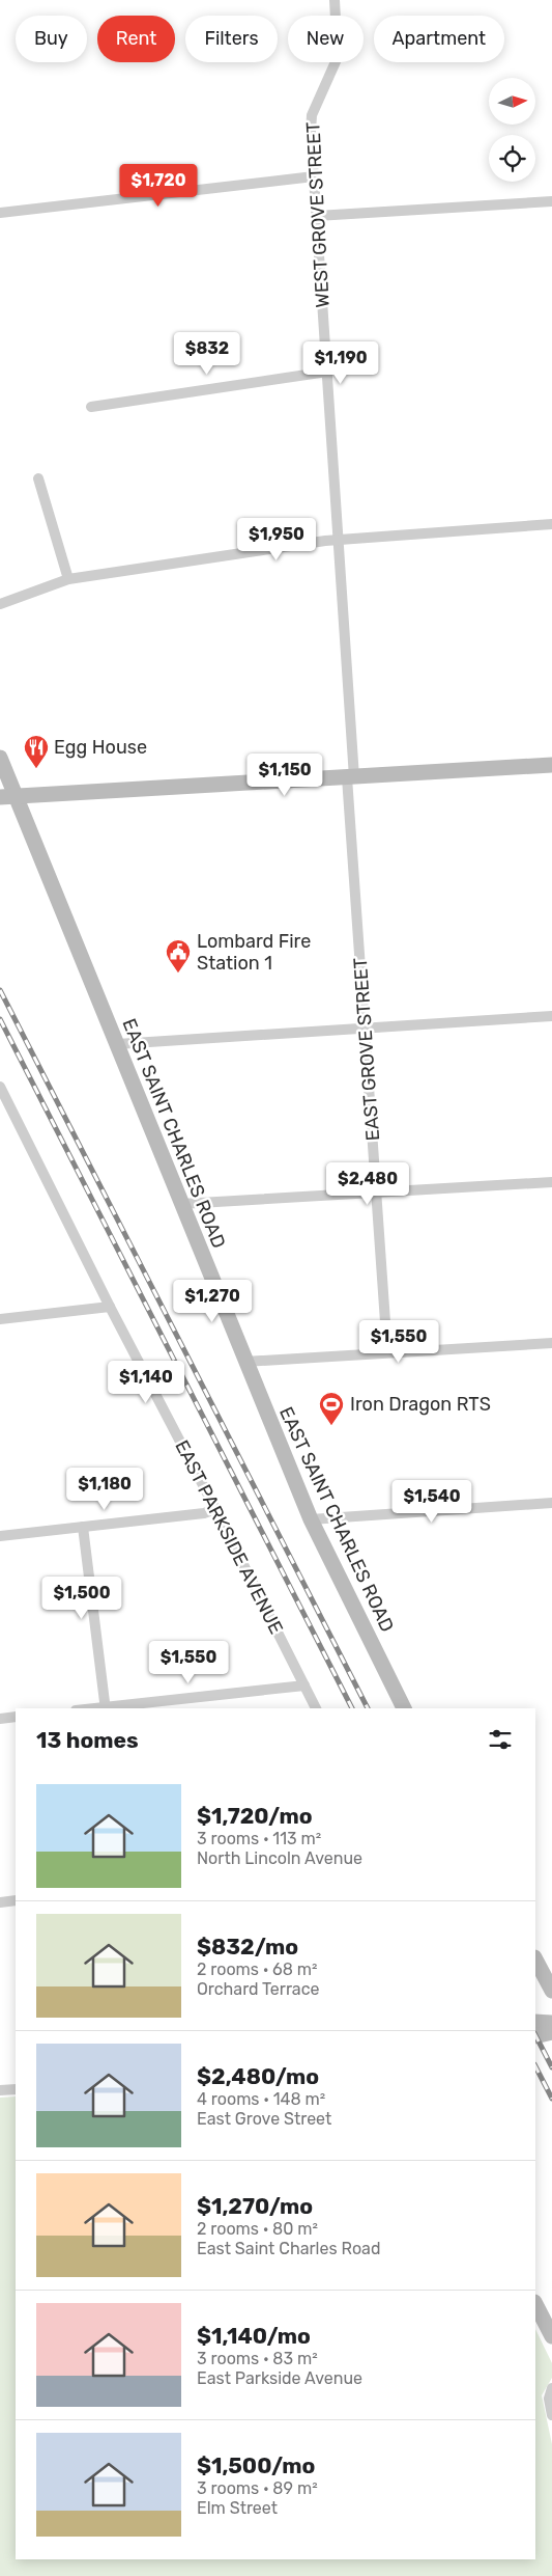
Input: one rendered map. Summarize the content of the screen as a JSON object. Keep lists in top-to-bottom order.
{
  "streets": {
    "main road": ["EAST SAINT CHARLES ROAD"],
    "street": ["WEST GROVE STREET", "EAST GROVE STREET", "EAST PARKSIDE AVENUE"]
  },
  "crossings": [
    ["WEST GROVE STREET", "EAST GROVE STREET"]
  ],
  "places": {
    "restaurant": ["Egg House"],
    "public building": ["Lombard Fire Station 1"],
    "sports": ["Iron Dragon RTS"]
  },
  "north": "right",
  "page": {
    "chip": [
      "Buy",
      "Rent",
      "Filters",
      "New",
      "Apartment"
    ],
    "price": [
      "$1,720",
      "$832",
      "$1,190",
      "$1,950",
      "$1,150",
      "$2,480",
      "$1,270",
      "$1,550",
      "$1,140",
      "$1,180",
      "$1,540",
      "$1,500",
      "$1,550"
    ],
    "heading": "13 homes",
    "list": [
      {
        "name": "$1,720/mo",
        "note": "3 rooms · 113 m² · North Lincoln Avenue"
      },
      {
        "name": "$832/mo",
        "note": "2 rooms · 68 m² · Orchard Terrace"
      },
      {
        "name": "$2,480/mo",
        "note": "4 rooms · 148 m² · East Grove Street"
      },
      {
        "name": "$1,270/mo",
        "note": "2 rooms · 80 m² · East Saint Charles Road"
      },
      {
        "name": "$1,140/mo",
        "note": "3 rooms · 83 m² · East Parkside Avenue"
      },
      {
        "name": "$1,500/mo",
        "note": "3 rooms · 89 m² · Elm Street"
      }
    ]
  }
}
